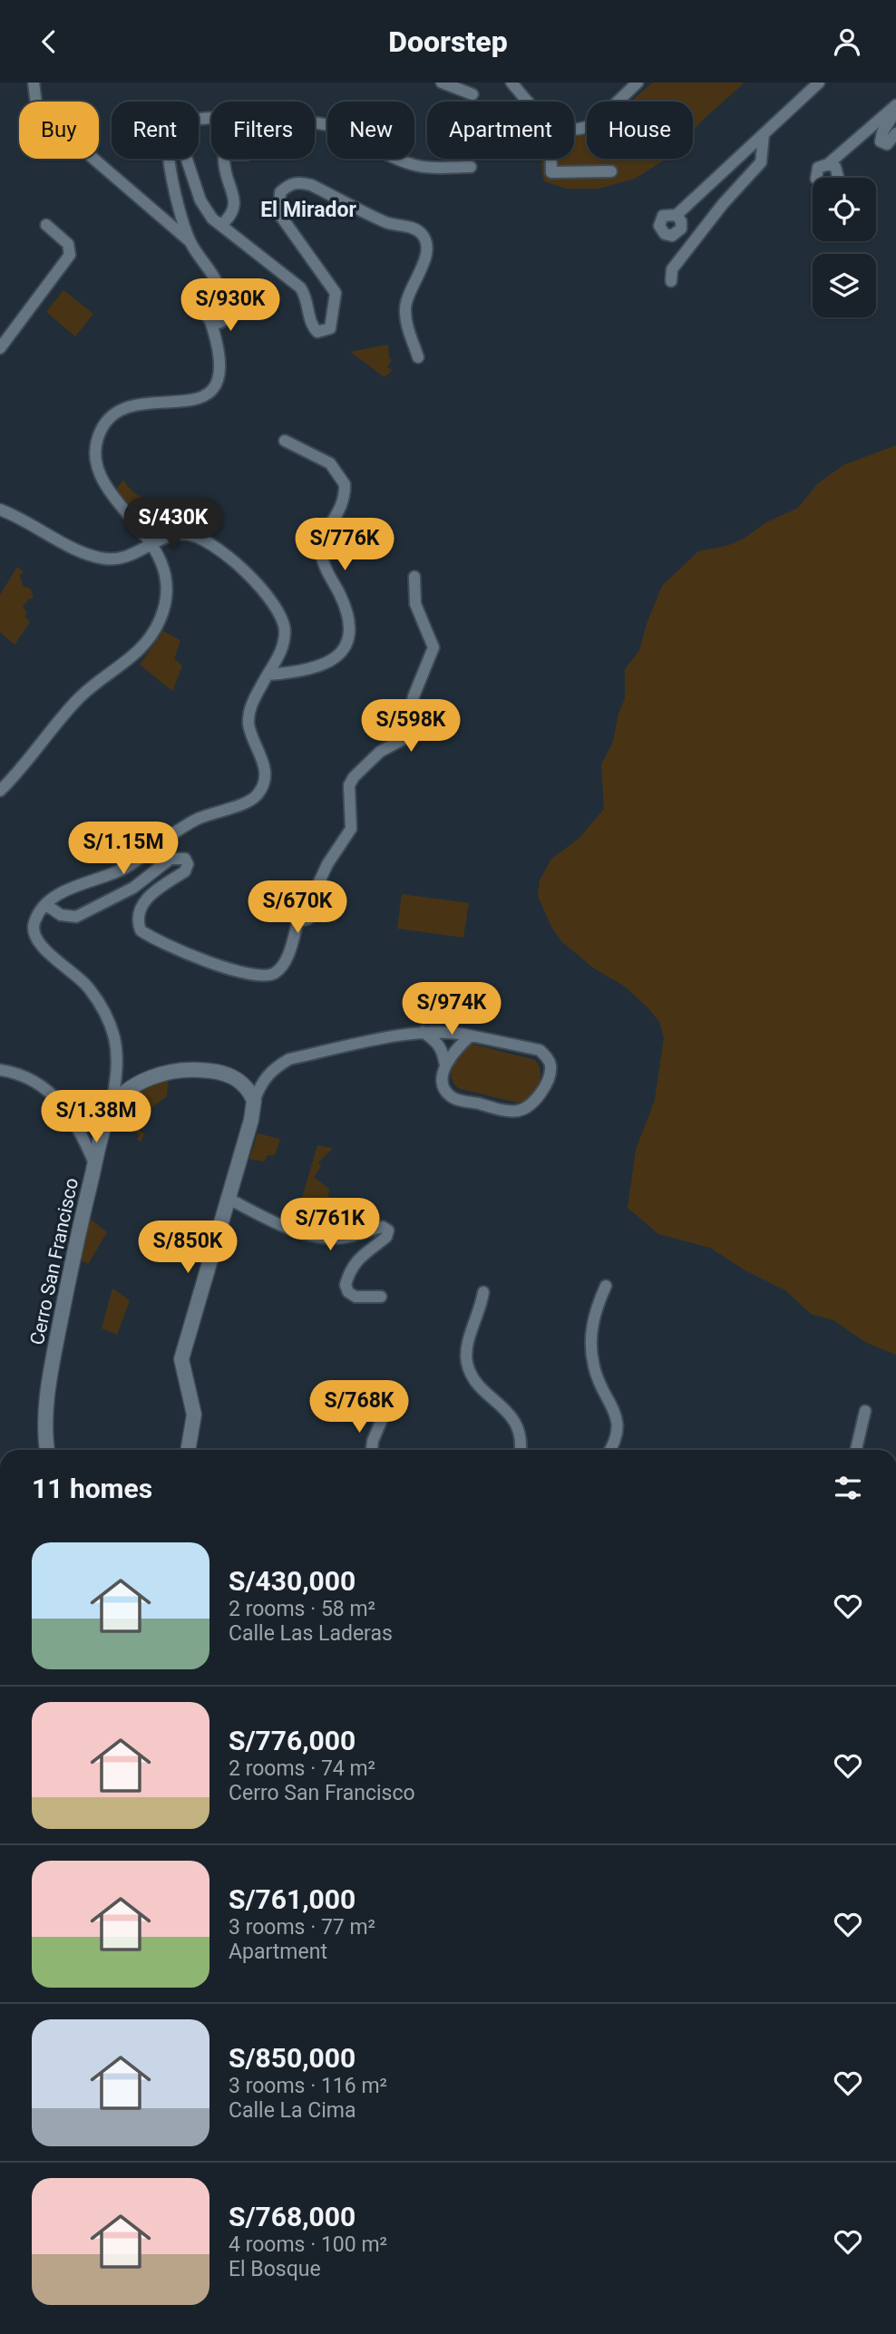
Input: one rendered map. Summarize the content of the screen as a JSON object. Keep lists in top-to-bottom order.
{
  "streets": {
    "street": ["Cerro San Francisco"]
  },
  "districts": ["El Mirador"],
  "page": {
    "header": "Doorstep",
    "chip": [
      "Buy",
      "Rent",
      "Filters",
      "New",
      "Apartment",
      "House"
    ],
    "price": [
      "S/930K",
      "S/430K",
      "S/776K",
      "S/598K",
      "S/1.15M",
      "S/670K",
      "S/974K",
      "S/1.38M",
      "S/761K",
      "S/850K",
      "S/768K"
    ],
    "heading": "11 homes",
    "list": [
      {
        "name": "S/430,000",
        "note": "2 rooms · 58 m² · Calle Las Laderas"
      },
      {
        "name": "S/776,000",
        "note": "2 rooms · 74 m² · Cerro San Francisco"
      },
      {
        "name": "S/761,000",
        "note": "3 rooms · 77 m² · Apartment"
      },
      {
        "name": "S/850,000",
        "note": "3 rooms · 116 m² · Calle La Cima"
      },
      {
        "name": "S/768,000",
        "note": "4 rooms · 100 m² · El Bosque"
      }
    ]
  }
}
